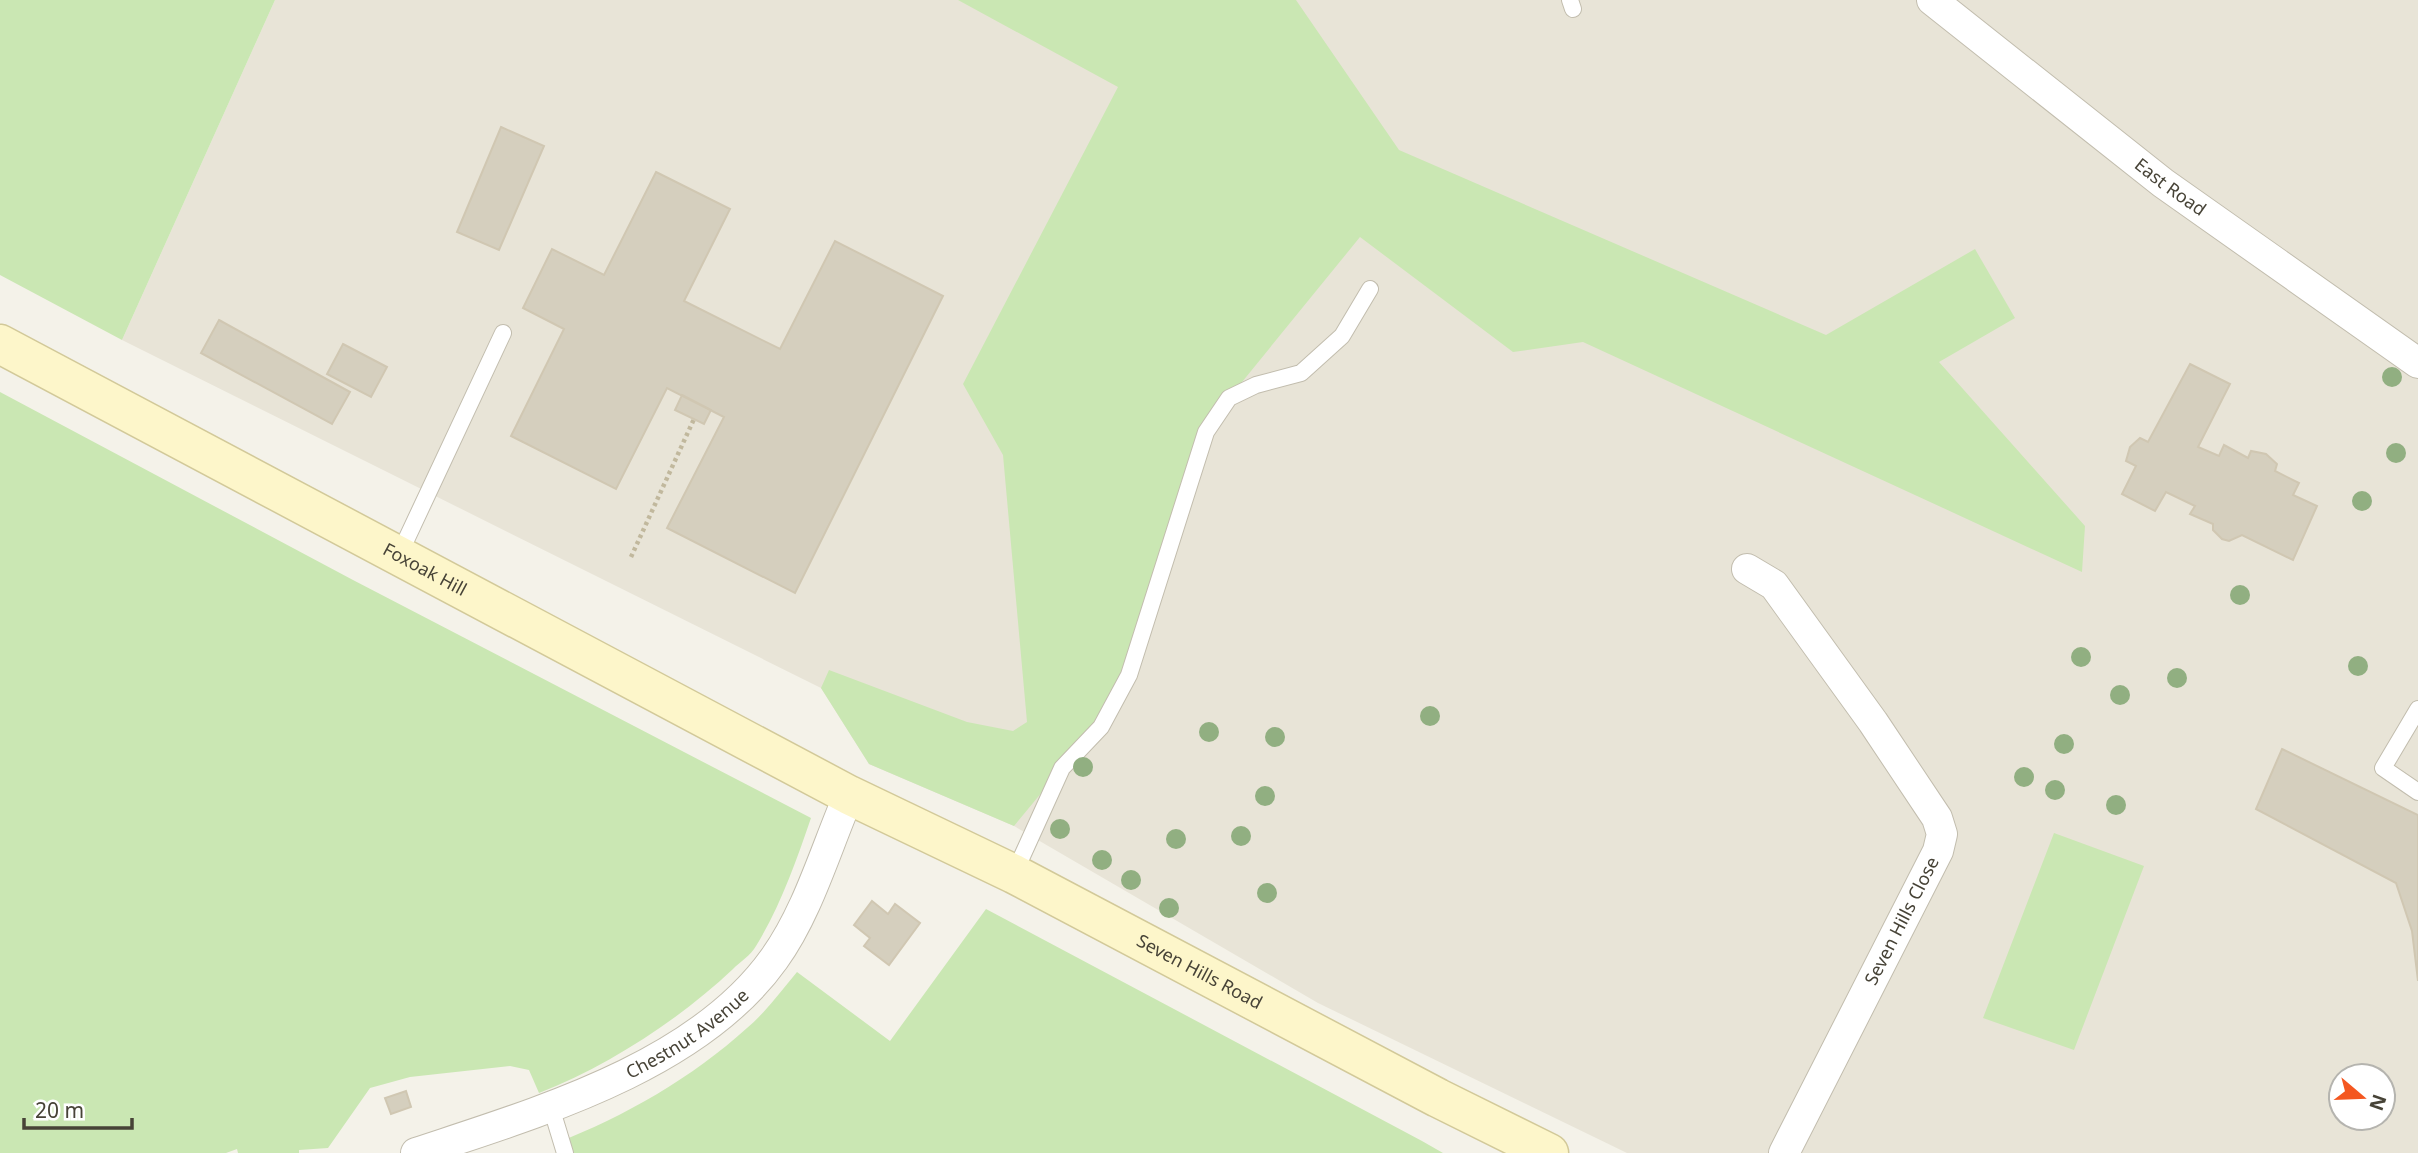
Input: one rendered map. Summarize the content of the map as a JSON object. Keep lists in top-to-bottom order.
{
  "streets": {
    "main road": ["Foxoak Hill", "Seven Hills Road"],
    "street": ["East Road", "Seven Hills Close", "Chestnut Avenue"]
  },
  "crossings": [
    ["Foxoak Hill", "Seven Hills Road"],
    ["Foxoak Hill", "Chestnut Avenue"],
    ["Seven Hills Road", "Chestnut Avenue"]
  ],
  "scale_bar": "20 m",
  "north": "right"
}
